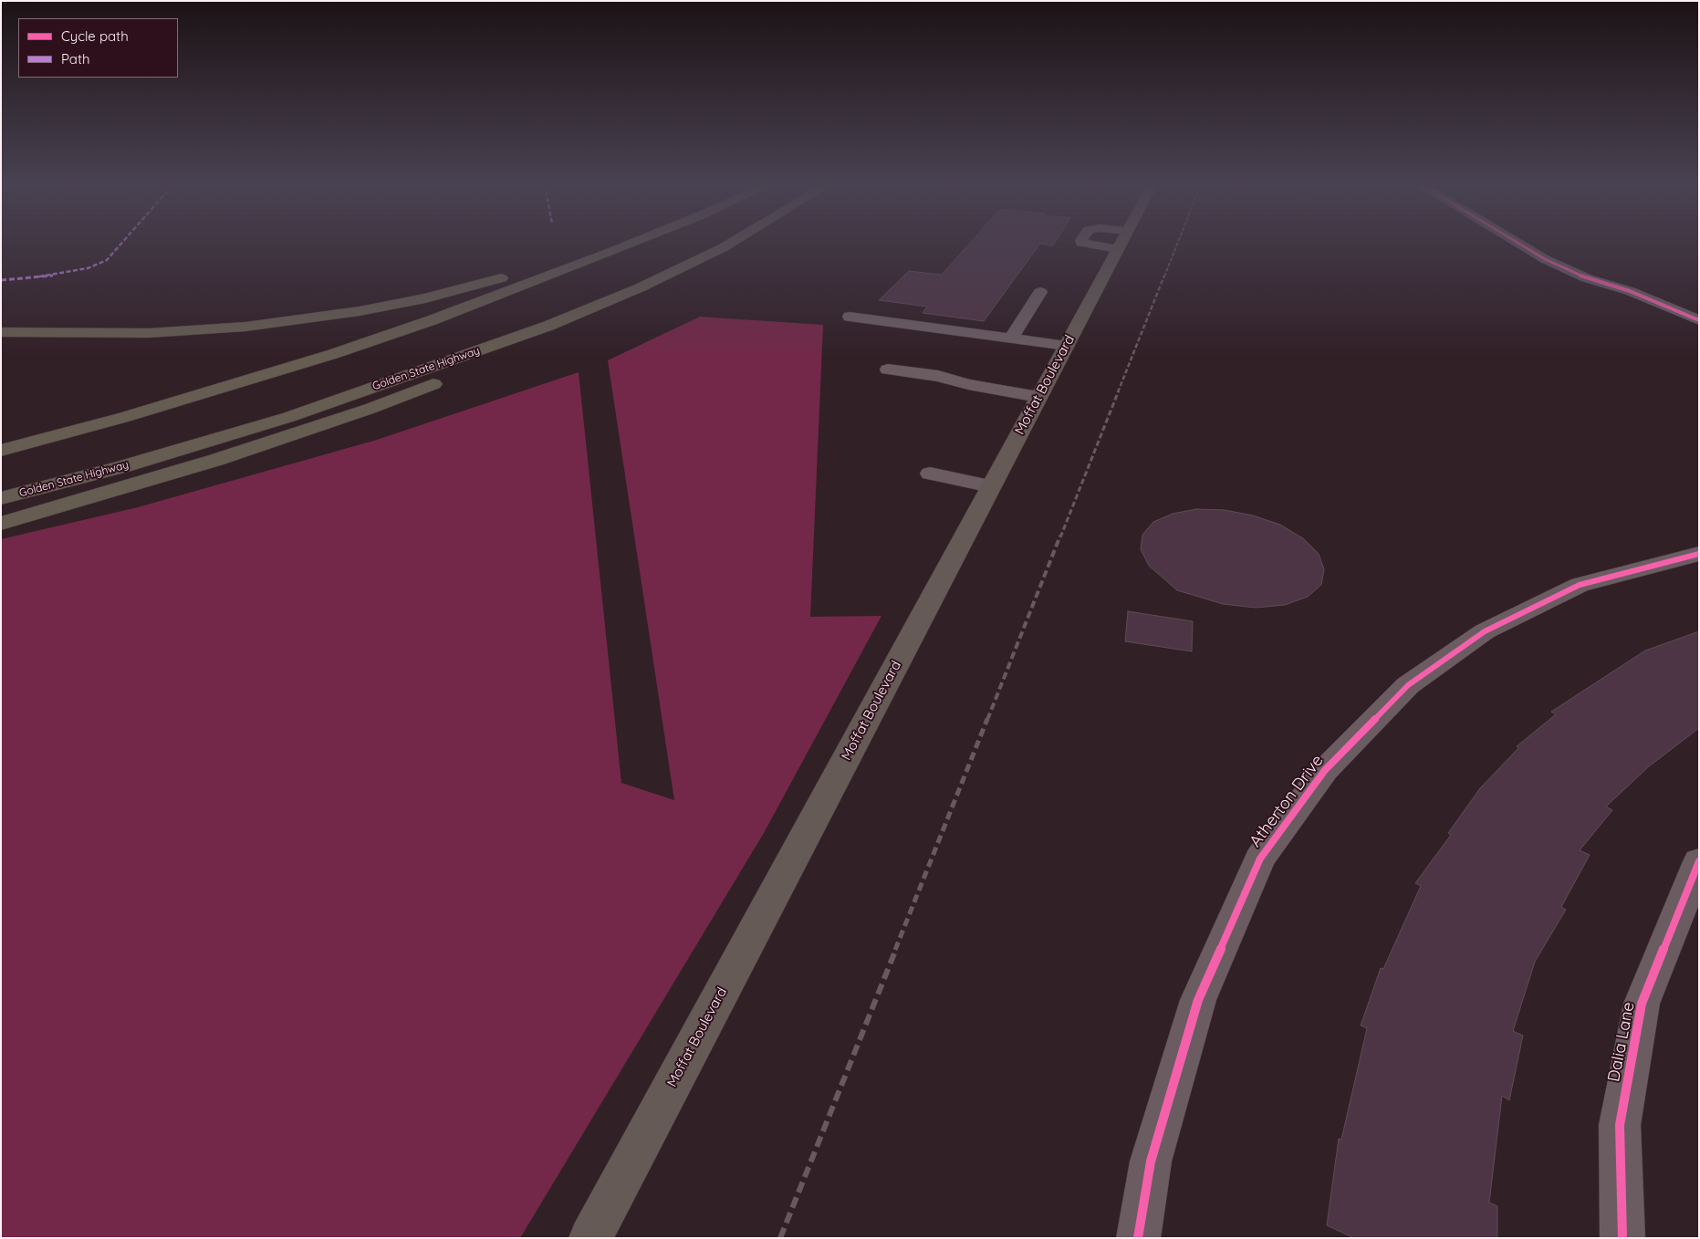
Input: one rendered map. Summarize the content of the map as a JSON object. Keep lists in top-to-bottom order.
{
  "streets": {
    "highway": ["Golden State Highway"],
    "main road": ["Moffat Boulevard"],
    "street": ["Atherton Drive", "Dalia Lane"]
  },
  "legend": ["Cycle path", "Path"]
}
